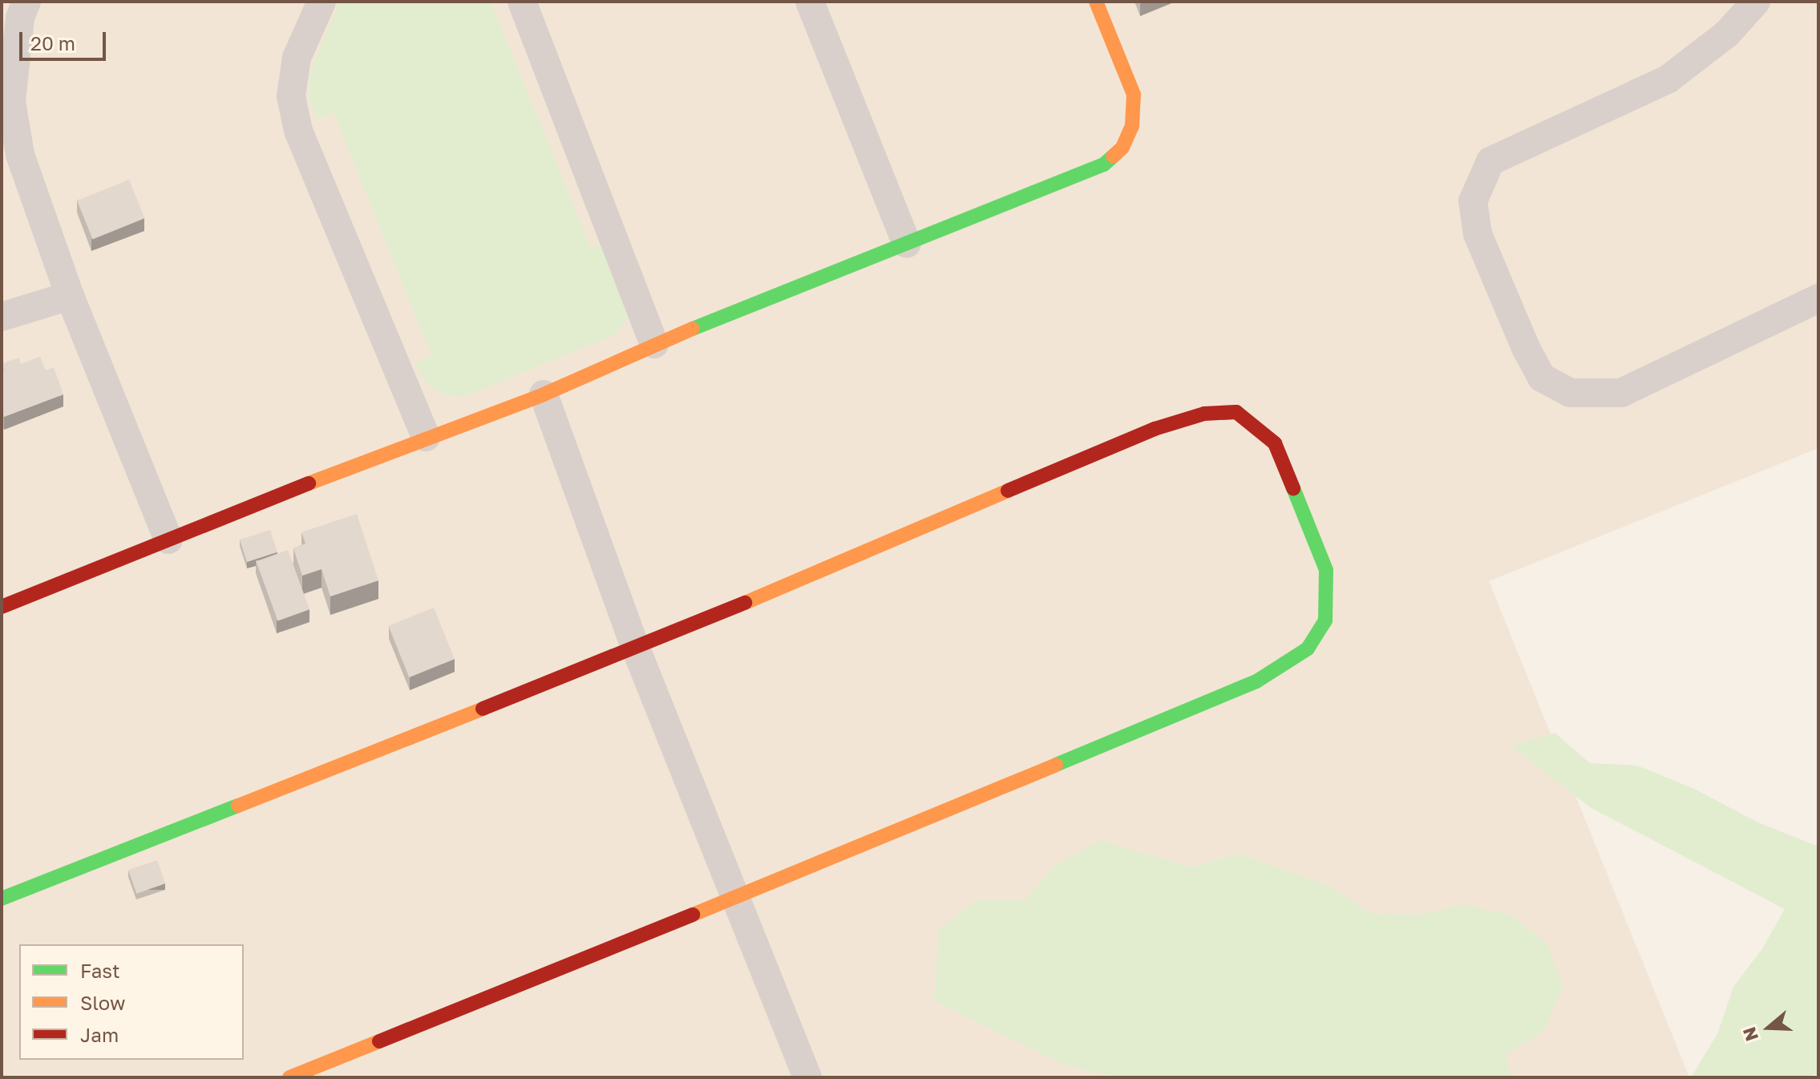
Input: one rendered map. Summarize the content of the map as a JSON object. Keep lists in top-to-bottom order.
{
  "legend": ["Fast", "Slow", "Jam"],
  "scale_bar": "20 m",
  "north": "left"
}
